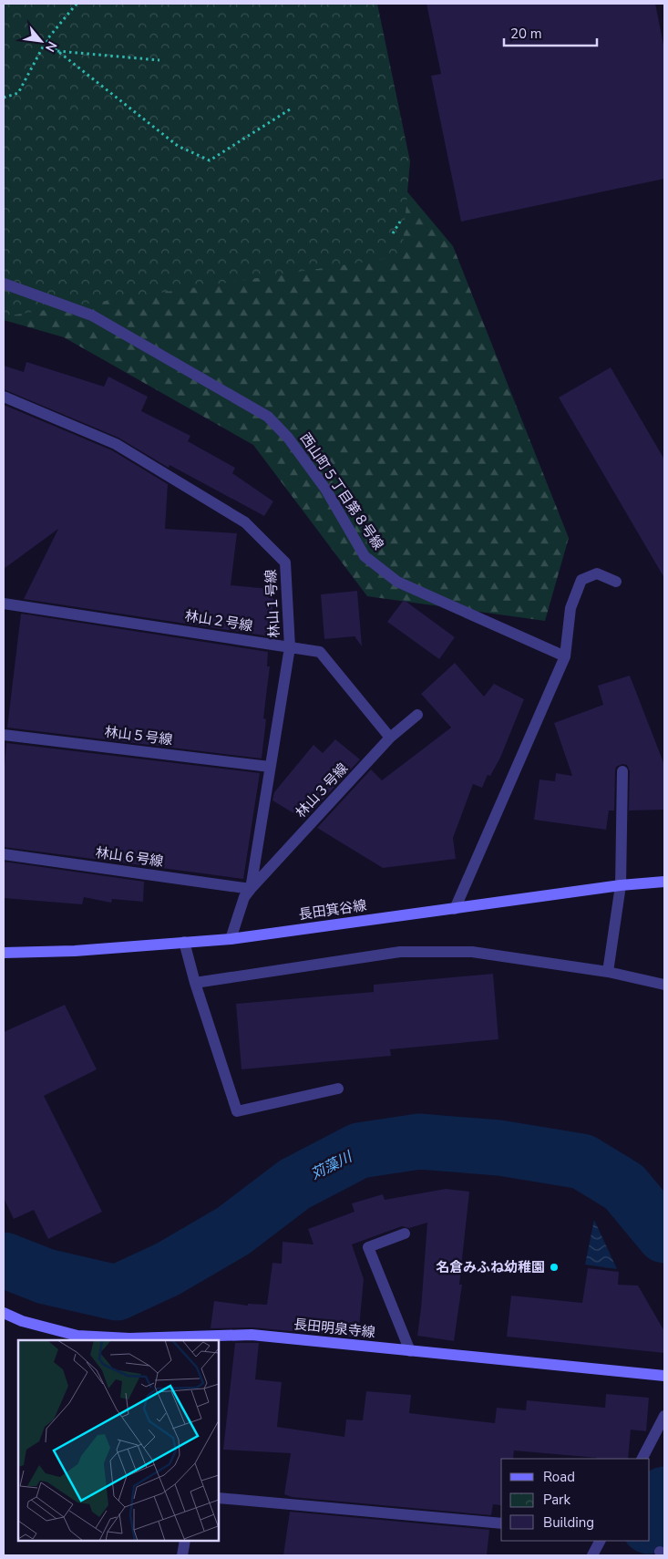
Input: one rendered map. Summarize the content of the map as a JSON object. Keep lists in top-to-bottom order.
{
  "streets": {
    "street": [
      "西山町５丁目第８号線",
      "林山１号線",
      "林山２号線",
      "林山５号線",
      "林山３号線",
      "林山６号線",
      "長田箕谷線",
      "長田明泉寺線"
    ]
  },
  "crossings": [
    ["林山１号線", "林山２号線"],
    ["林山１号線", "林山５号線"],
    ["林山１号線", "林山３号線"],
    ["林山１号線", "林山６号線"],
    ["林山１号線", "長田箕谷線"],
    ["林山２号線", "林山３号線"],
    ["林山３号線", "林山６号線"]
  ],
  "water": ["苅藻川"],
  "places": ["名倉みふね幼稚園"],
  "legend": ["Road", "Park", "Building"],
  "scale_bar": "20 m",
  "north": "bottom right"
}
